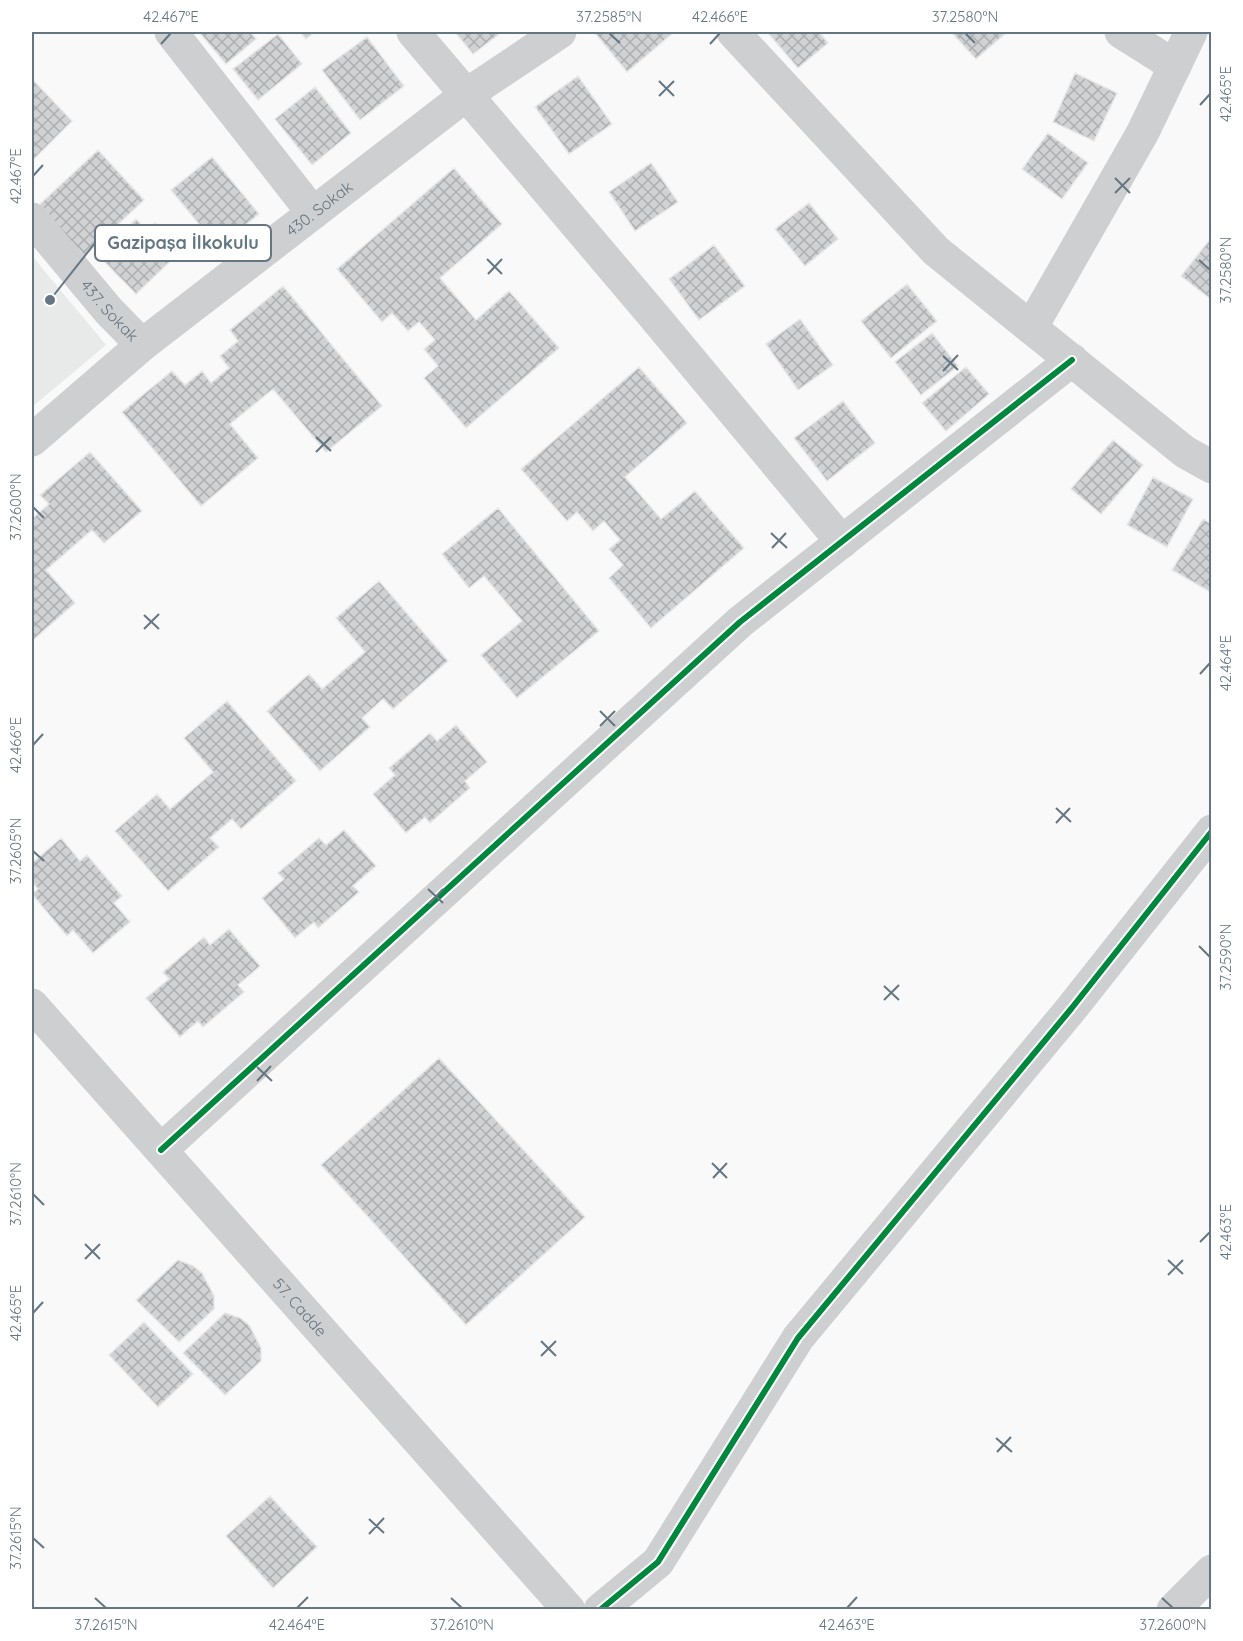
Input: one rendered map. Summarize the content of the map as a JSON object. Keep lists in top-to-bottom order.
{
  "streets": {
    "street": ["430. Sokak", "437. Sokak", "57. Cadde"]
  },
  "crossings": [
    ["430. Sokak", "437. Sokak"]
  ],
  "places": ["Gazipaşa İlkokulu"],
  "coordinates": [
    "42.467°E",
    "37.2585°N",
    "42.466°E",
    "37.2580°N",
    "42.465°E",
    "37.2600°N",
    "42.464°E",
    "37.2605°N",
    "37.2590°N",
    "37.2610°N",
    "42.463°E",
    "37.2615°N"
  ]
}
